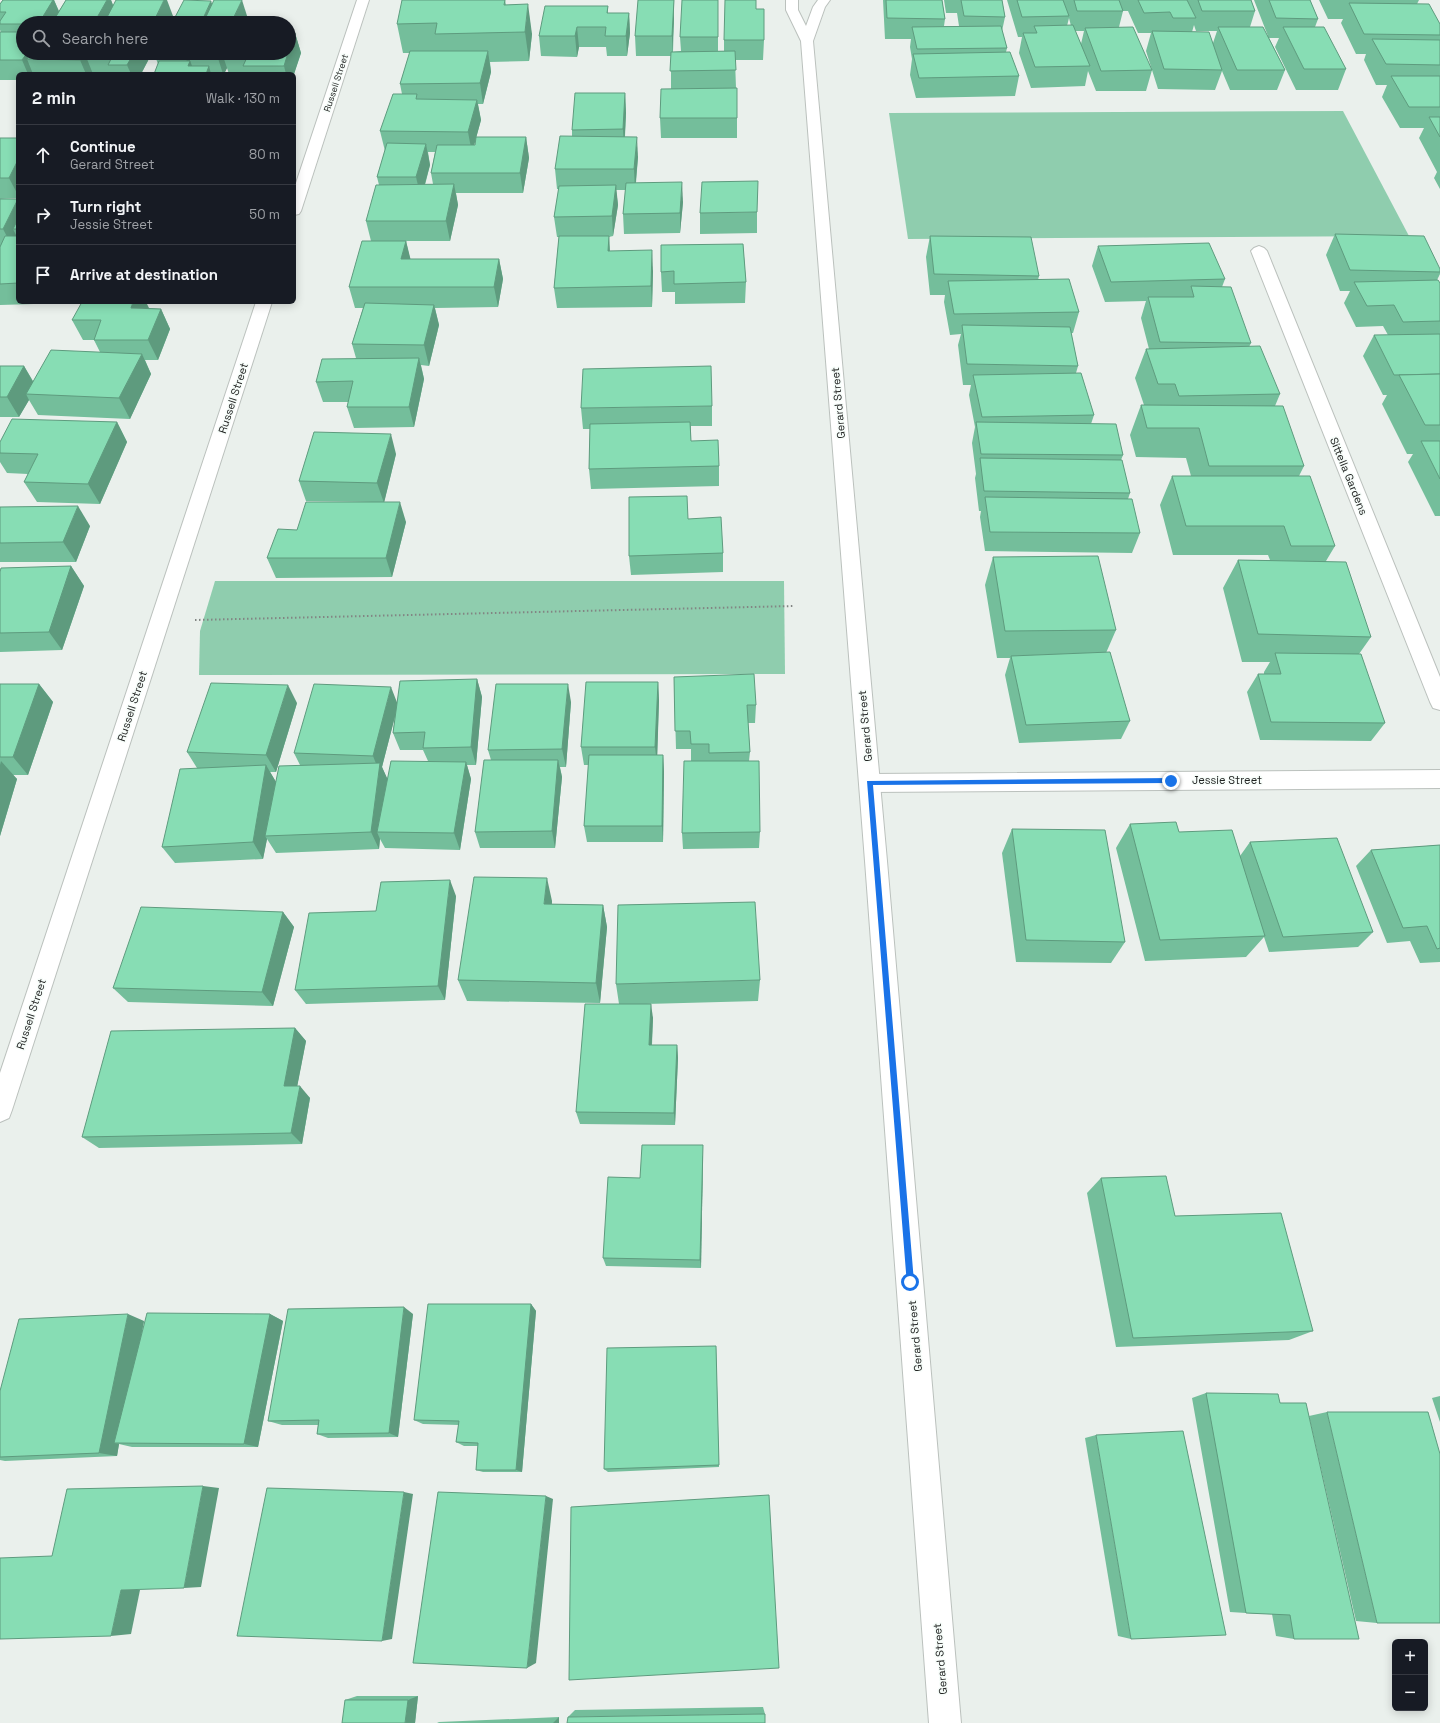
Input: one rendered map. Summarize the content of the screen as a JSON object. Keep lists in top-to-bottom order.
{
  "streets": {
    "street": [
      "Russell Street",
      "Gerard Street",
      "Sittella Gardens",
      "Jessie Street"
    ]
  },
  "crossings": [
    ["Gerard Street", "Jessie Street"]
  ],
  "page": {
    "search": "Search here",
    "heading": ["2 min", "Walk · 130 m"],
    "list": [
      ["Continue", "Gerard Street", "80 m"],
      ["Turn right", "Jessie Street", "50 m"],
      "Arrive at destination"
    ],
    "map_buttons": ["+", "−"]
  }
}
